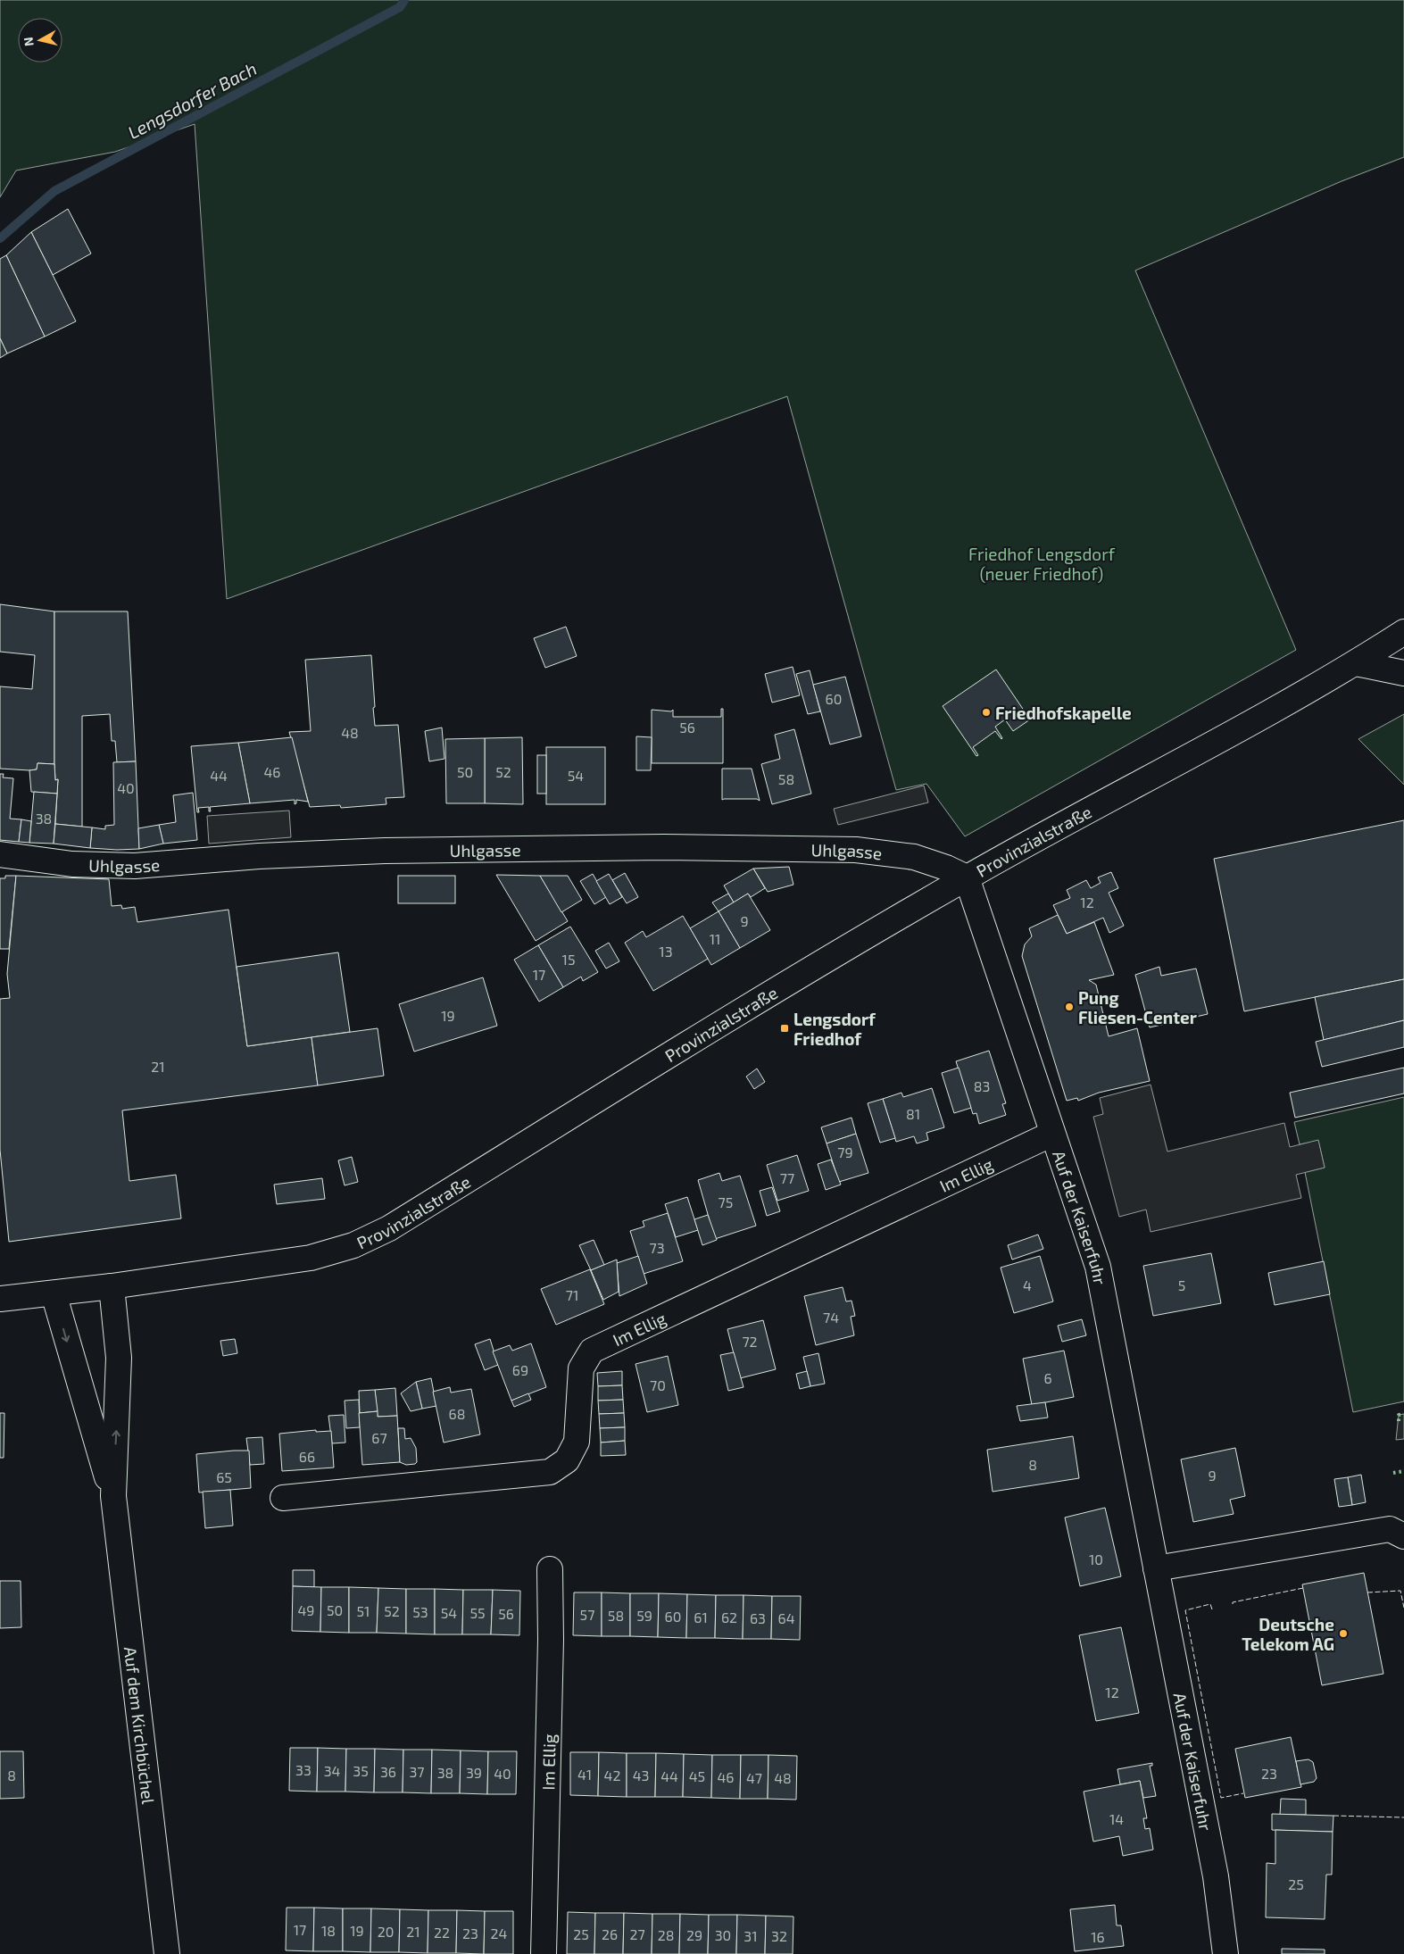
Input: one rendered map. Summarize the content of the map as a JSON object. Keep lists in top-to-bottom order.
{
  "streets": {
    "street": [
      "Provinzialstraße",
      "Uhlgasse",
      "Im Ellig",
      "Auf der Kaiserfuhr",
      "Auf dem Kirchbüchel"
    ]
  },
  "crossings": [
    ["Provinzialstraße", "Uhlgasse"],
    ["Provinzialstraße", "Auf der Kaiserfuhr"],
    ["Provinzialstraße", "Auf dem Kirchbüchel"],
    ["Uhlgasse", "Auf der Kaiserfuhr"],
    ["Im Ellig", "Auf der Kaiserfuhr"]
  ],
  "water": ["Lengsdorfer Bach"],
  "parks": ["Friedhof Lengsdorf (neuer Friedhof)"],
  "places": {
    "other": ["Friedhofskapelle", "Pung Fliesen-Center", "Deutsche Telekom AG"],
    "transit": ["Lengsdorf Friedhof"]
  },
  "house_numbers": [
    "60",
    "56",
    "48",
    "46",
    "50",
    "52",
    "44",
    "54",
    "58",
    "40",
    "38",
    "12",
    "9",
    "11",
    "13",
    "15",
    "17",
    "19",
    "21",
    "83",
    "81",
    "79",
    "77",
    "75",
    "73",
    "4",
    "5",
    "71",
    "74",
    "72",
    "69",
    "6",
    "70",
    "68",
    "67",
    "66",
    "8",
    "9",
    "65",
    "10",
    "49",
    "50",
    "51",
    "52",
    "53",
    "54",
    "55",
    "56",
    "57",
    "58",
    "59",
    "60",
    "61",
    "62",
    "63",
    "64",
    "12",
    "33",
    "34",
    "35",
    "36",
    "37",
    "38",
    "39",
    "40",
    "23",
    "41",
    "8",
    "42",
    "43",
    "44",
    "45",
    "46",
    "47",
    "48",
    "14",
    "25",
    "17",
    "18",
    "19",
    "20",
    "21",
    "22",
    "23",
    "24",
    "25",
    "26",
    "27",
    "28",
    "29",
    "30",
    "31",
    "32",
    "16"
  ],
  "north": "left"
}
